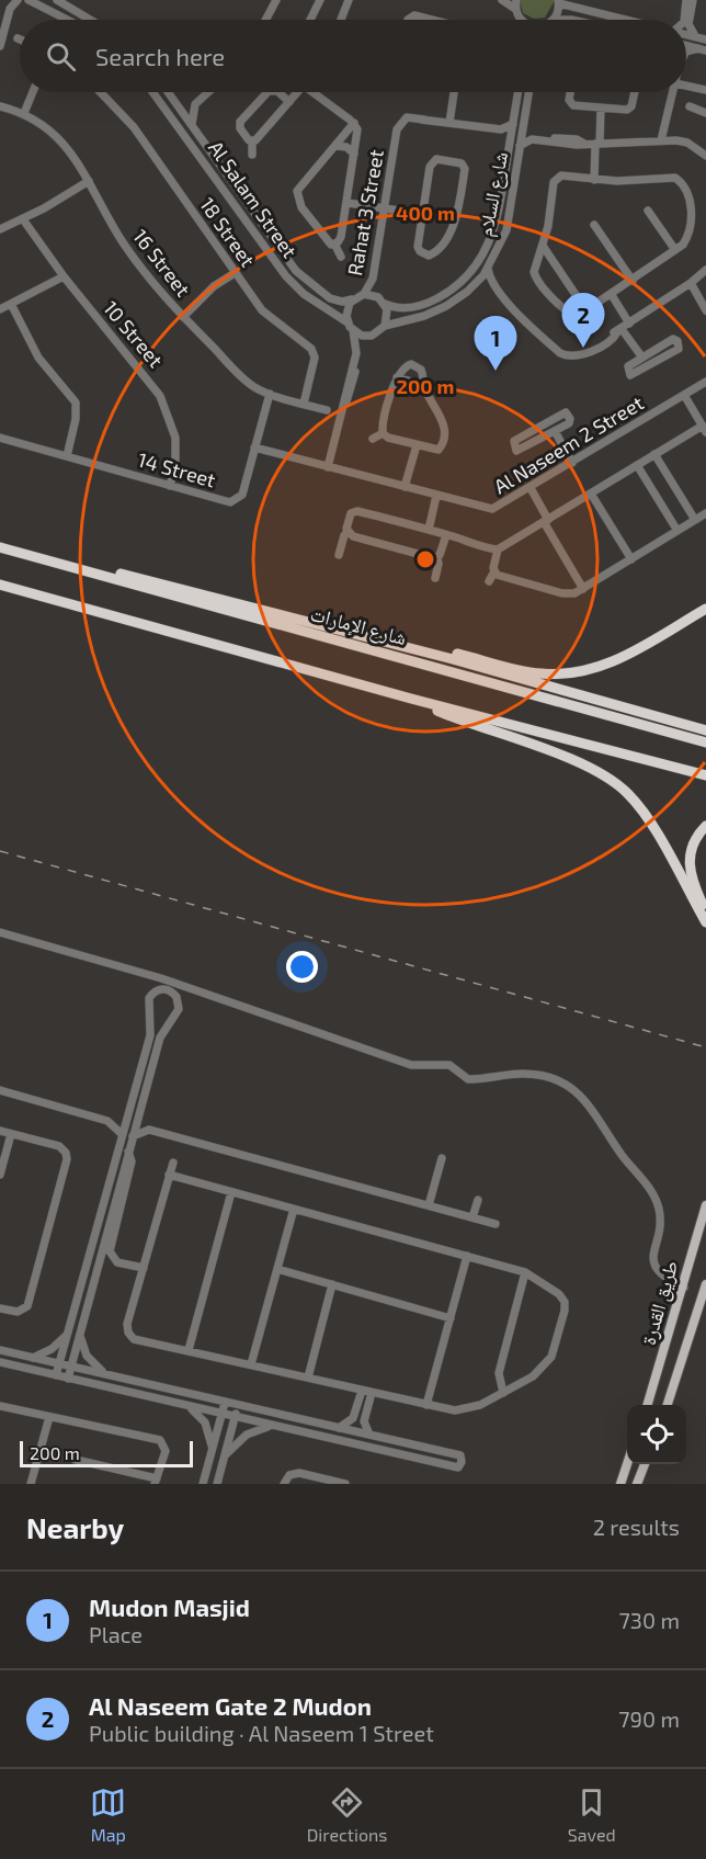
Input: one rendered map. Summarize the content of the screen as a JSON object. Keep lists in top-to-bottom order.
{
  "streets": {
    "highway": ["شارع الإمارات"],
    "main road": ["طريق القدرة"],
    "street": [
      "شارع السلام",
      "Al Salam Street",
      "Rahat 3 Street",
      "18 Street",
      "16 Street",
      "10 Street",
      "Al Naseem 2 Street",
      "14 Street"
    ]
  },
  "crossings": [
    ["شارع السلام", "Al Salam Street"],
    ["شارع السلام", "Rahat 3 Street"],
    ["Al Salam Street", "Rahat 3 Street"],
    ["18 Street", "16 Street"],
    ["16 Street", "14 Street"],
    ["10 Street", "14 Street"],
    ["Al Naseem 2 Street", "14 Street"]
  ],
  "scale_bar": "200 m",
  "page": {
    "search": "Search here",
    "pins": ["2", "1"],
    "scale": "200 m",
    "heading": ["Nearby", "2 results"],
    "list": [
      {
        "mark": "1",
        "name": "Mudon Masjid",
        "note": "Place",
        "value": "730 m"
      },
      {
        "mark": "2",
        "name": "Al Naseem Gate 2 Mudon",
        "note": "Public building · Al Naseem 1 Street",
        "value": "790 m"
      }
    ],
    "nav": ["Map", "Directions", "Saved"]
  },
  "rings": ["400 m", "200 m"]
}
